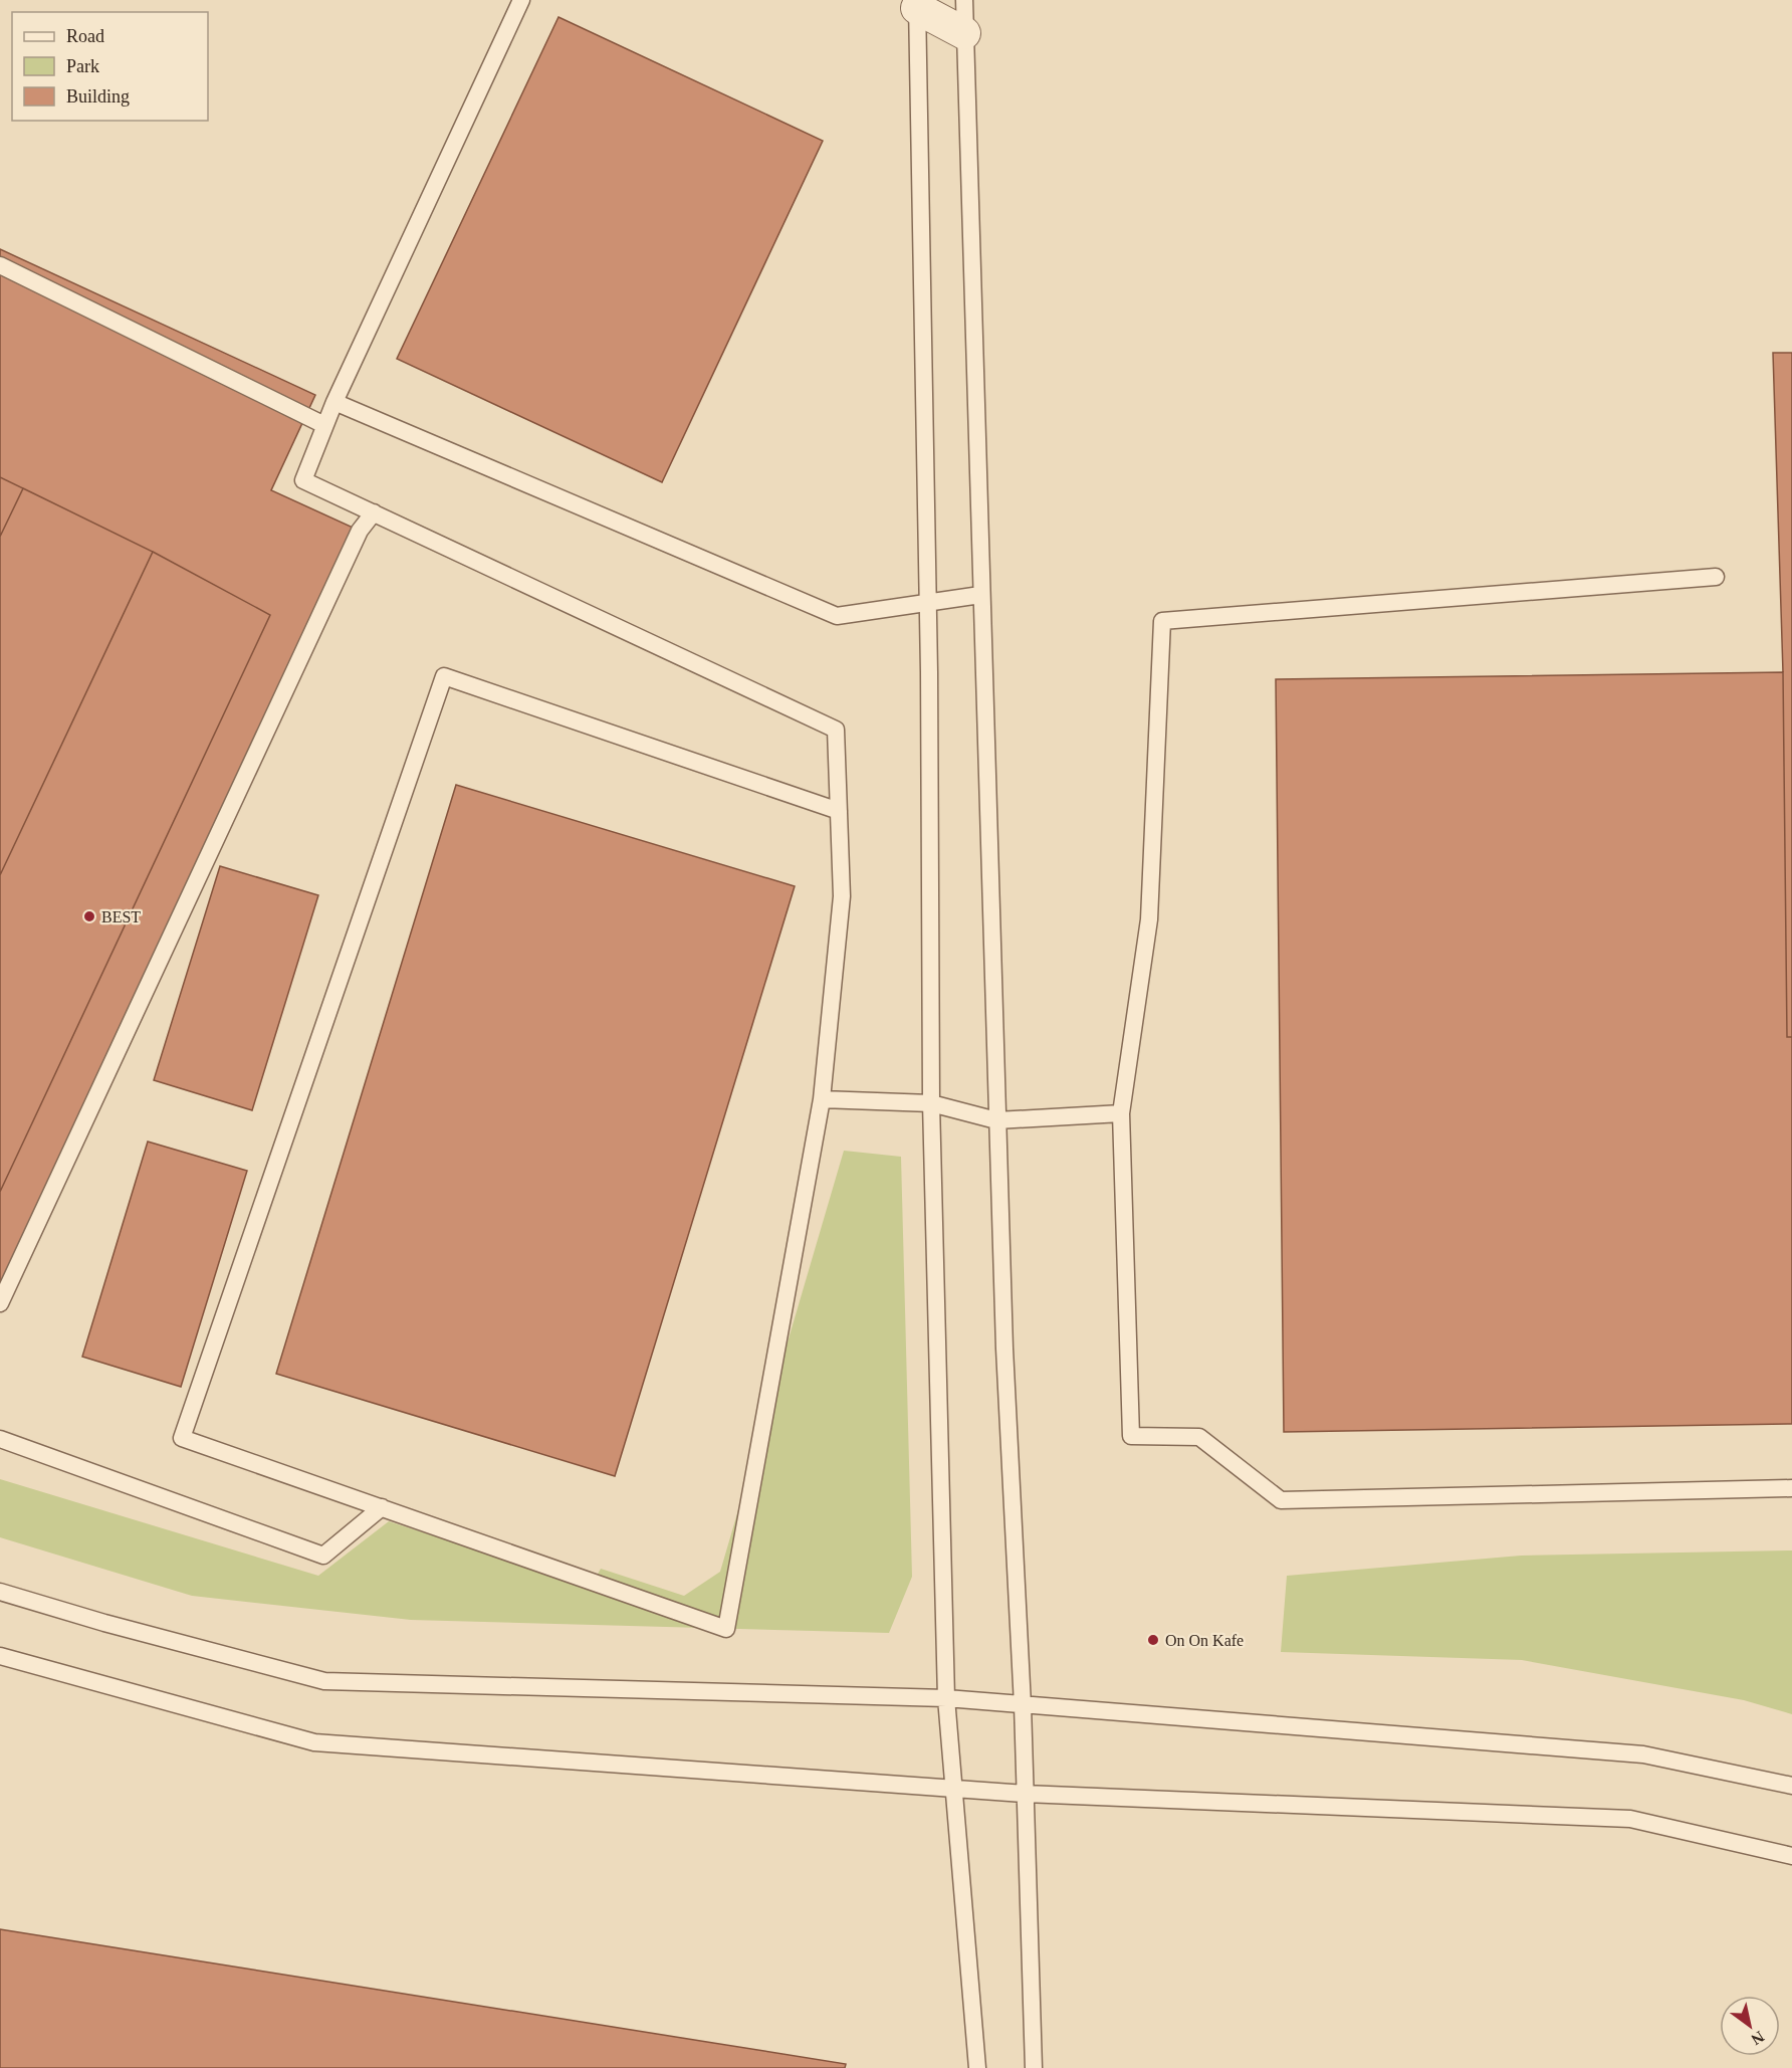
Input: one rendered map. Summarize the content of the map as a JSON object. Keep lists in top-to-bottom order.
{
  "places": ["BEST", "On On Kafe"],
  "legend": ["Road", "Park", "Building"],
  "north": "bottom right"
}
